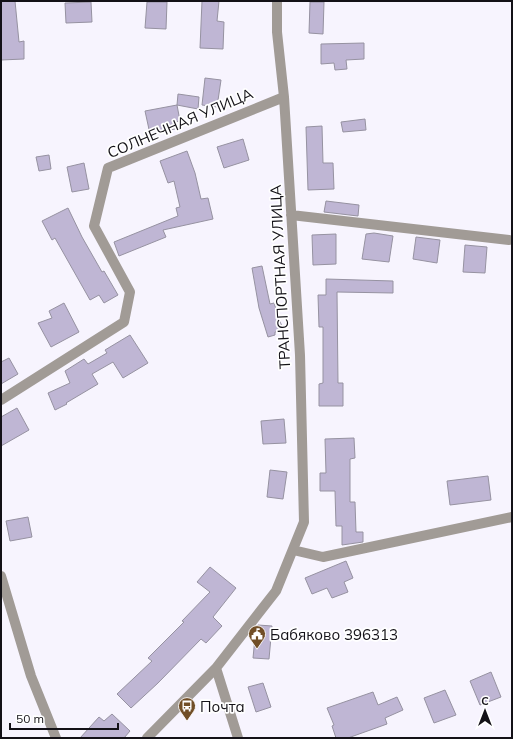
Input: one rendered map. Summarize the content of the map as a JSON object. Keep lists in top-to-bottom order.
{
  "streets": {
    "street": ["СОЛНЕЧНАЯ УЛИЦА", "ТРАНСПОРТНАЯ УЛИЦА"]
  },
  "crossings": [
    ["СОЛНЕЧНАЯ УЛИЦА", "ТРАНСПОРТНАЯ УЛИЦА"]
  ],
  "places": {
    "public building": ["Бабяково 396313"],
    "bus stop": ["Почта"]
  },
  "scale_bar": "50 m",
  "north": "top"
}
